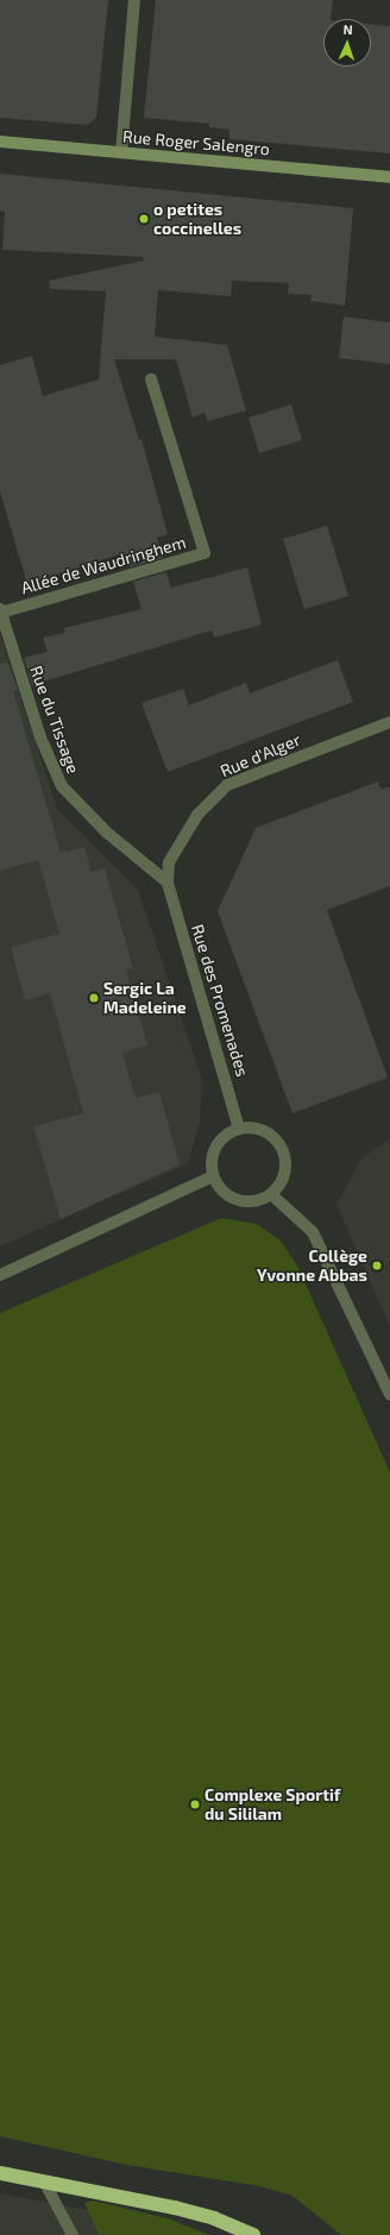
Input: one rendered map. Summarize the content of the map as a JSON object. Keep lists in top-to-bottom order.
{
  "streets": {
    "street": [
      "Rue Roger Salengro",
      "Allée de Waudringhem",
      "Rue du Tissage",
      "Rue d'Alger",
      "Rue des Promenades"
    ]
  },
  "crossings": [
    ["Allée de Waudringhem", "Rue du Tissage"],
    ["Rue du Tissage", "Rue d'Alger"],
    ["Rue du Tissage", "Rue des Promenades"],
    ["Rue d'Alger", "Rue des Promenades"]
  ],
  "places": [
    "o petites coccinelles",
    "Sergic La Madeleine",
    "Collège Yvonne Abbas",
    "Complexe Sportif du Sililam"
  ],
  "north": "top"
}
